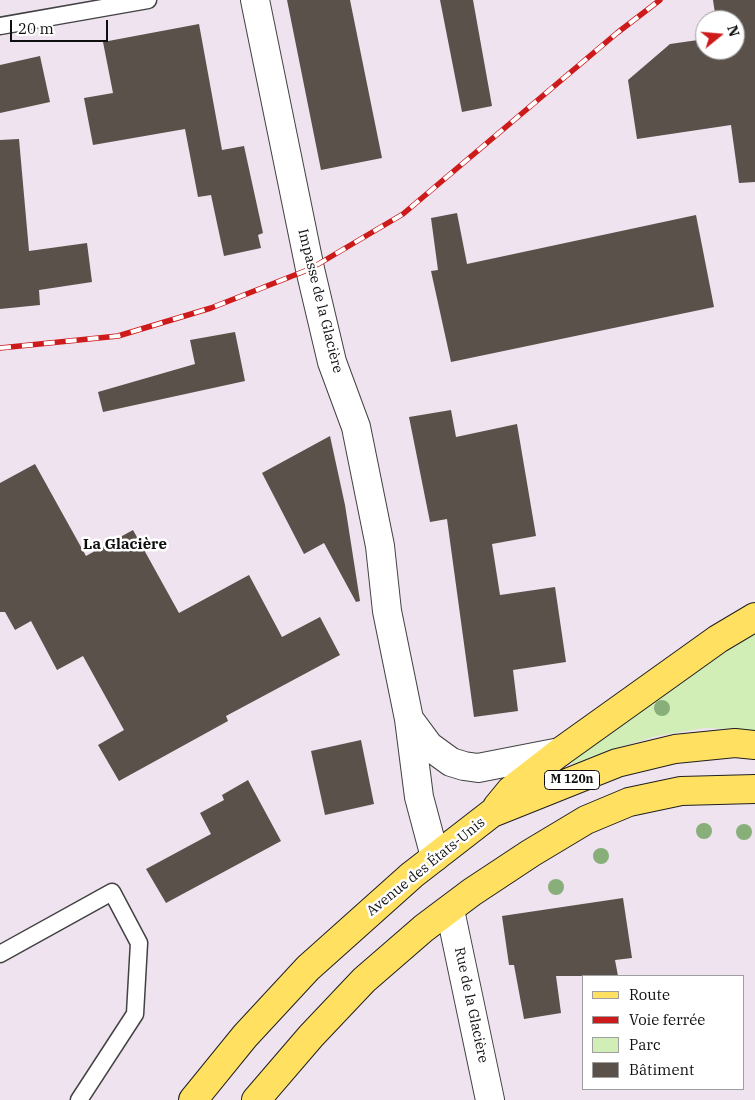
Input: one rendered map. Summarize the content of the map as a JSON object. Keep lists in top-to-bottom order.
{
  "streets": {
    "main road": ["M 120n", "Avenue des États-Unis"],
    "street": ["Impasse de la Glacière", "Rue de la Glacière"]
  },
  "crossings": [
    ["Impasse de la Glacière", "Avenue des États-Unis"]
  ],
  "districts": ["La Glacière"],
  "legend": [
    "Route",
    "Voie ferrée",
    "Parc",
    "Bâtiment"
  ],
  "scale_bar": "20 m",
  "north": "right"
}
